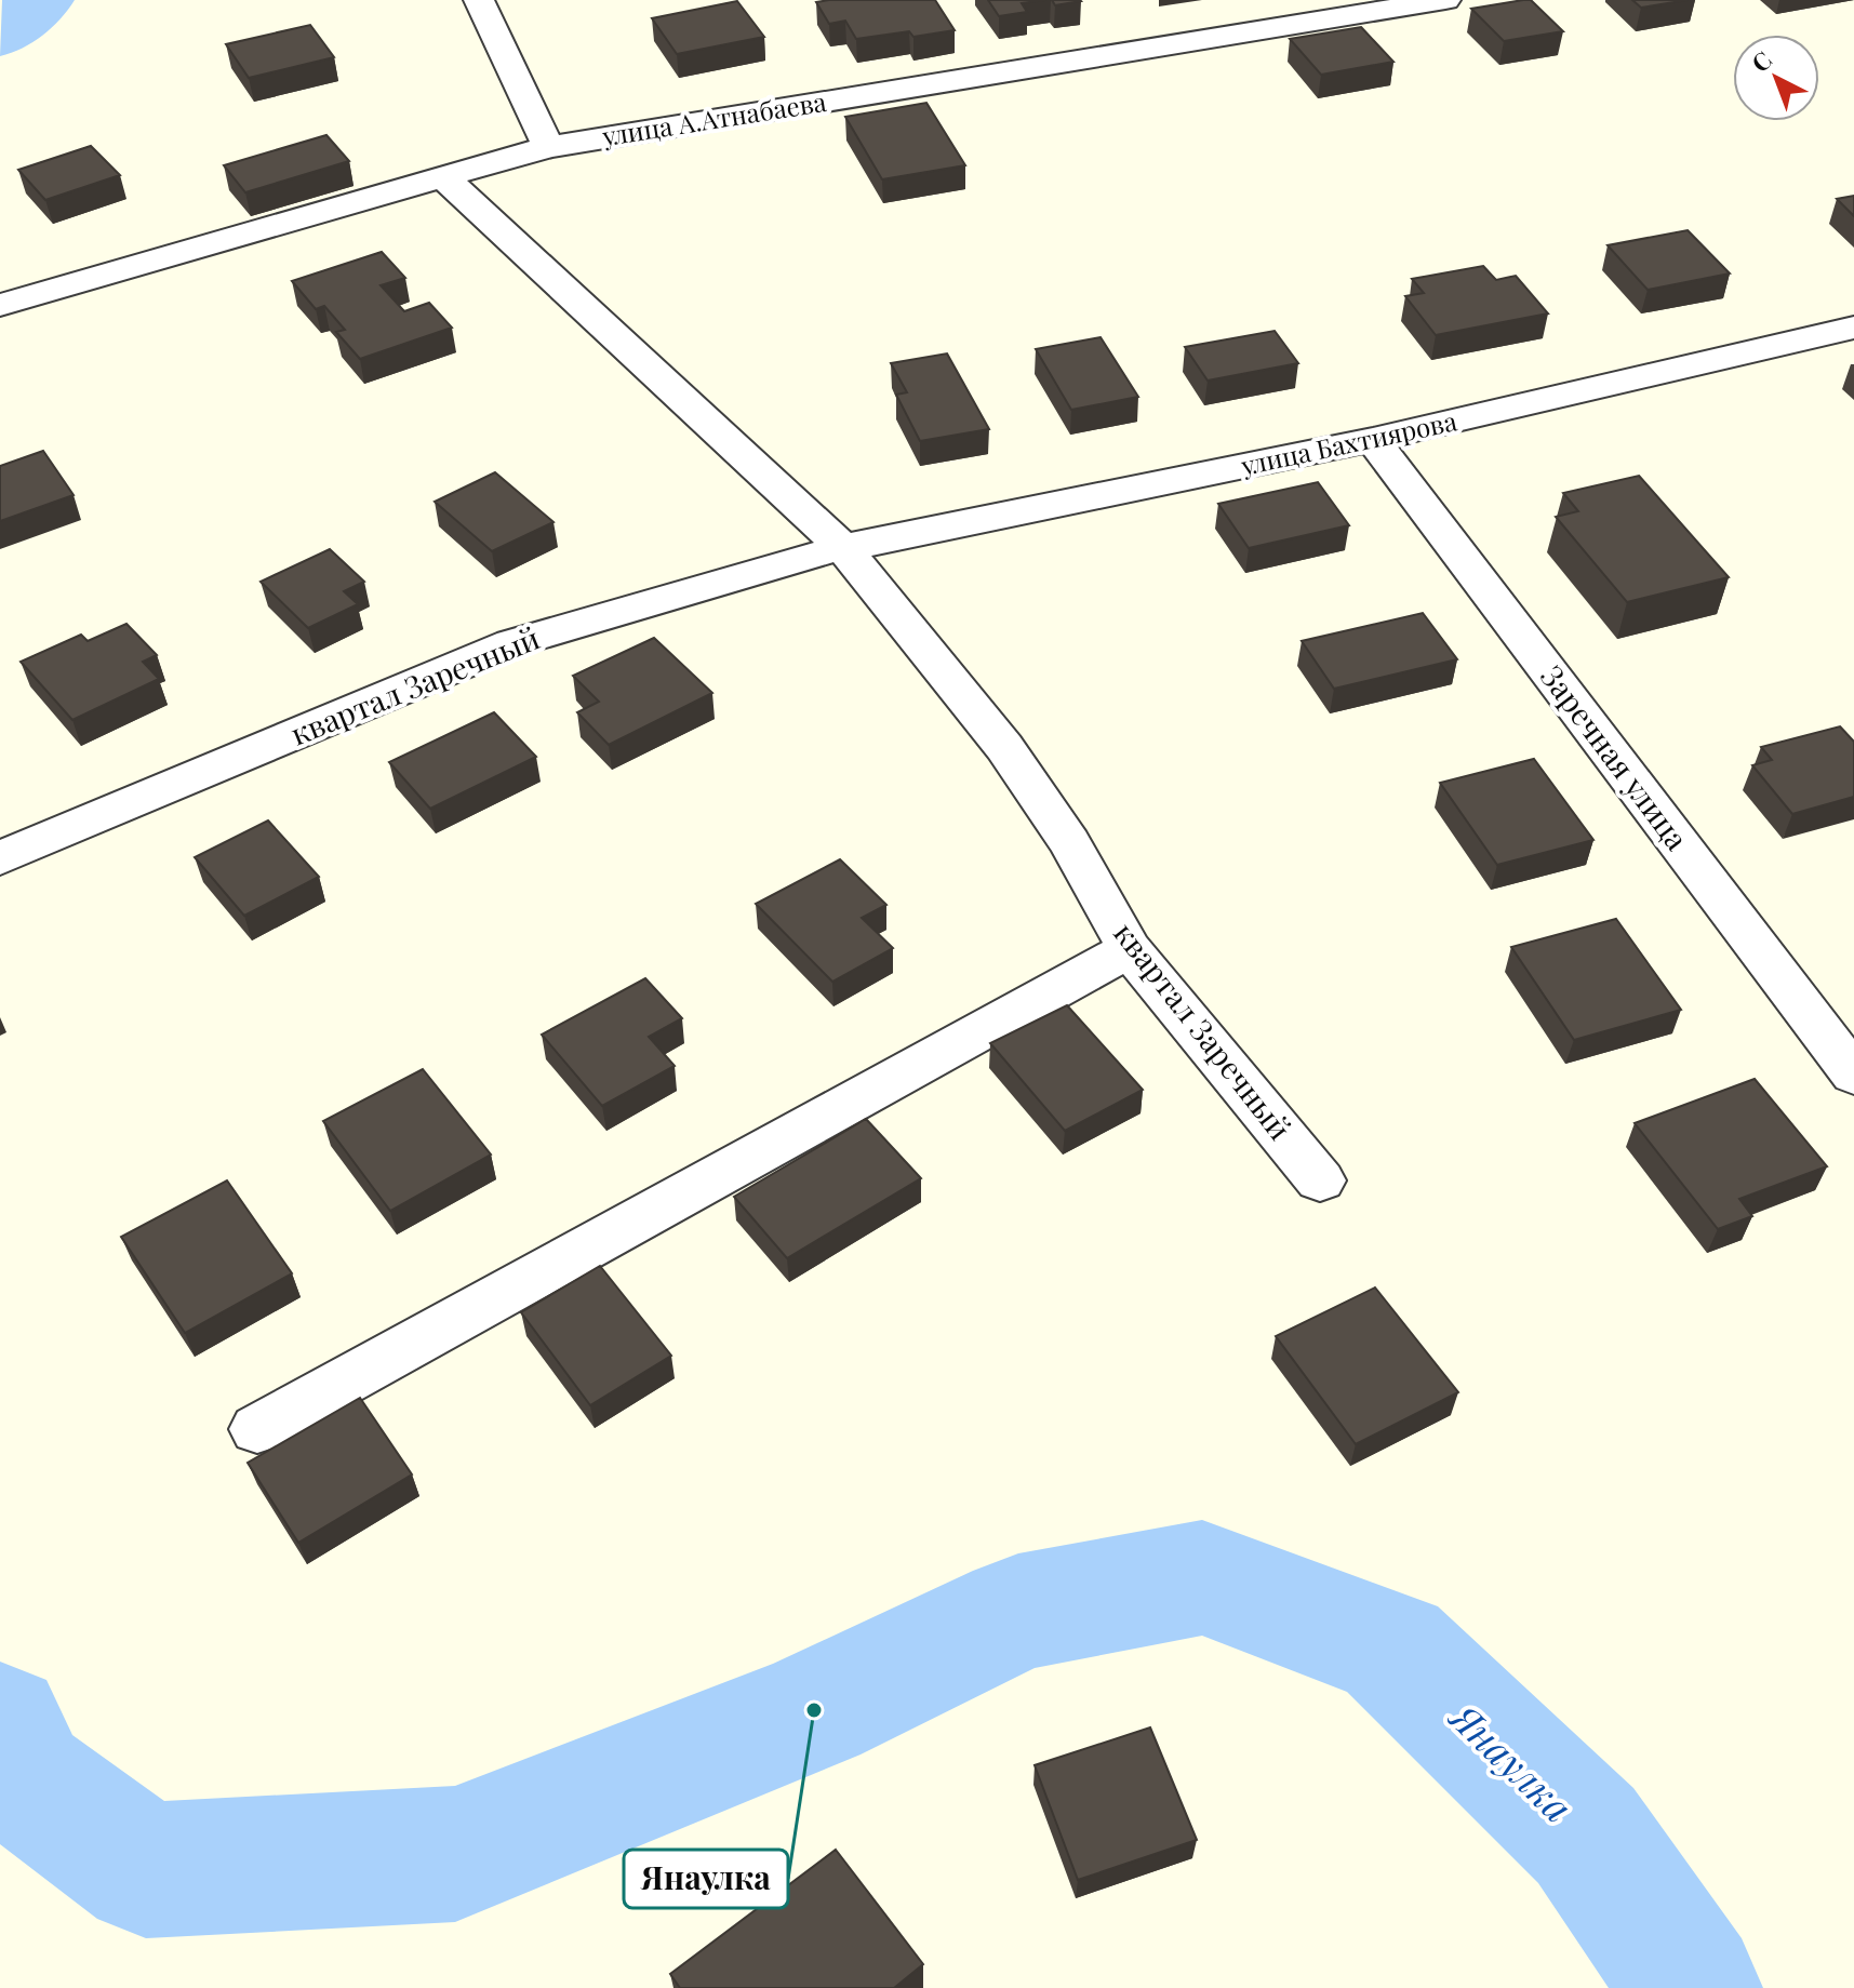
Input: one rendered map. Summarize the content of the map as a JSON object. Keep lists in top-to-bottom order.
{
  "streets": {
    "street": [
      "улица А.Атнабаева",
      "улица Бахтиярова",
      "квартал Заречный",
      "Заречная улица"
    ]
  },
  "crossings": [
    ["улица А.Атнабаева", "квартал Заречный"],
    ["улица Бахтиярова", "квартал Заречный"],
    ["улица Бахтиярова", "Заречная улица"]
  ],
  "water": ["Янаулка"],
  "places": ["Янаулка"],
  "north": "top left"
}
